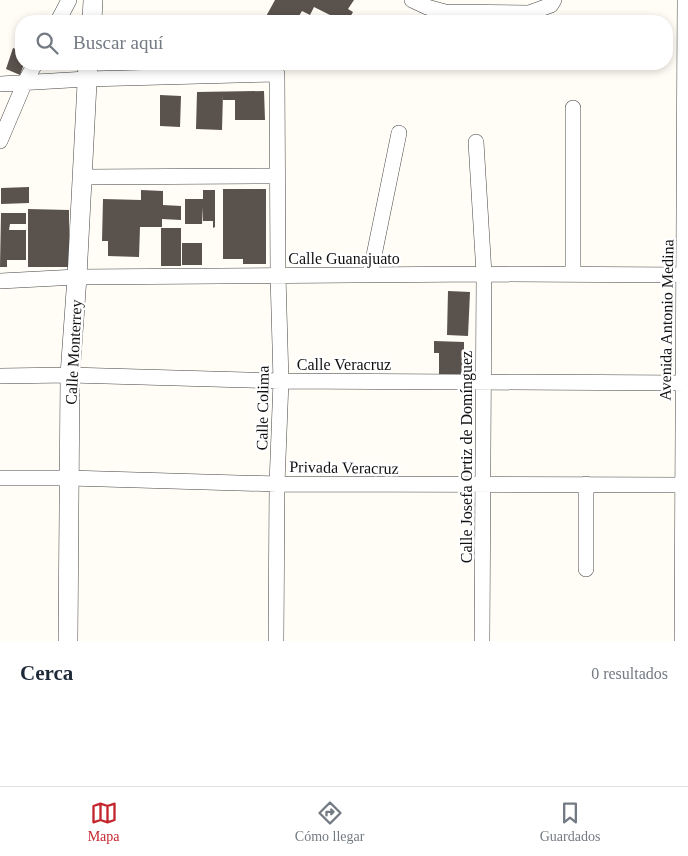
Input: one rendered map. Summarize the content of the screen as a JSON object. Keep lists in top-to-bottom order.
{
  "streets": {
    "street": [
      "Calle Guanajuato",
      "Avenida Antonio Medina",
      "Calle Monterrey",
      "Calle Veracruz",
      "Calle Colima",
      "Calle Josefa Ortiz de Domínguez",
      "Privada Veracruz"
    ]
  },
  "crossings": [
    ["Calle Guanajuato", "Avenida Antonio Medina"],
    ["Calle Guanajuato", "Calle Monterrey"],
    ["Calle Guanajuato", "Calle Colima"],
    ["Calle Guanajuato", "Calle Josefa Ortiz de Domínguez"],
    ["Avenida Antonio Medina", "Calle Veracruz"],
    ["Avenida Antonio Medina", "Privada Veracruz"],
    ["Calle Monterrey", "Calle Veracruz"],
    ["Calle Monterrey", "Calle Colima"],
    ["Calle Monterrey", "Privada Veracruz"],
    ["Calle Veracruz", "Calle Colima"],
    ["Calle Veracruz", "Calle Josefa Ortiz de Domínguez"],
    ["Calle Colima", "Privada Veracruz"],
    ["Calle Josefa Ortiz de Domínguez", "Privada Veracruz"]
  ],
  "page": {
    "search": "Buscar aquí",
    "heading": ["Cerca", "0 resultados"],
    "nav": ["Mapa", "Cómo llegar", "Guardados"]
  }
}
